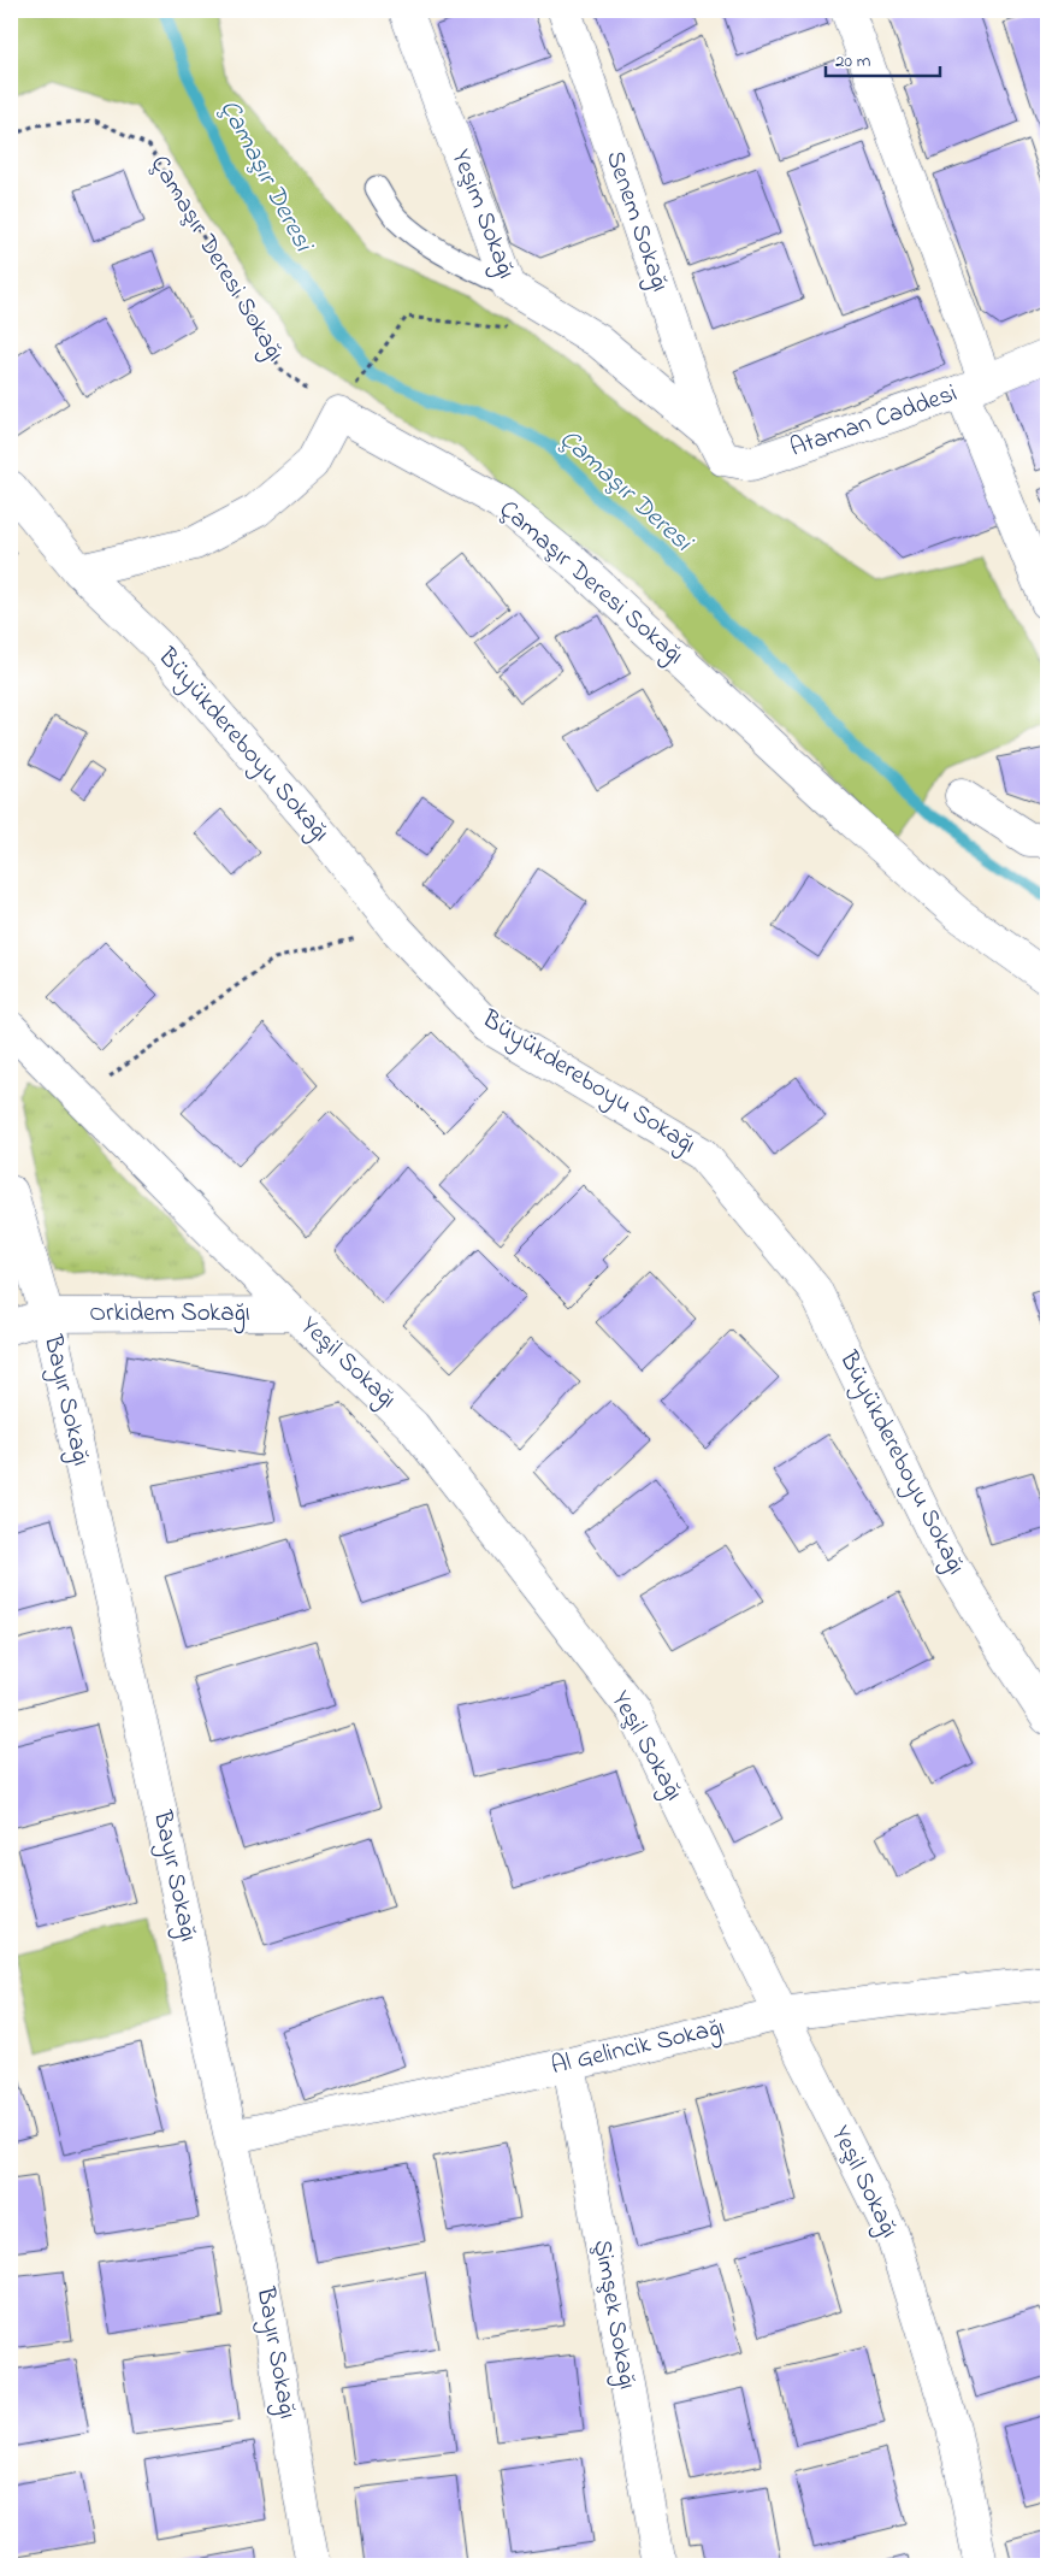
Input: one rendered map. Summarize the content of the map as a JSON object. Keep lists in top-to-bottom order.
{
  "streets": {
    "street": [
      "Yeşim Sokağı",
      "Senem Sokağı",
      "Çamaşır Deresi Sokağı",
      "Ataman Caddesi",
      "Büyükdereboyu Sokağı",
      "Orkidem Sokağı",
      "Yeşil Sokağı",
      "Bayır Sokağı",
      "Al Gelincik Sokağı",
      "Şimşek Sokağı"
    ]
  },
  "crossings": [
    ["Yeşim Sokağı", "Senem Sokağı"],
    ["Yeşim Sokağı", "Ataman Caddesi"],
    ["Senem Sokağı", "Ataman Caddesi"],
    ["Orkidem Sokağı", "Yeşil Sokağı"],
    ["Orkidem Sokağı", "Bayır Sokağı"],
    ["Yeşil Sokağı", "Al Gelincik Sokağı"],
    ["Bayır Sokağı", "Al Gelincik Sokağı"],
    ["Al Gelincik Sokağı", "Şimşek Sokağı"]
  ],
  "water": ["Çamaşır Deresi"],
  "scale_bar": "20 m"
}
